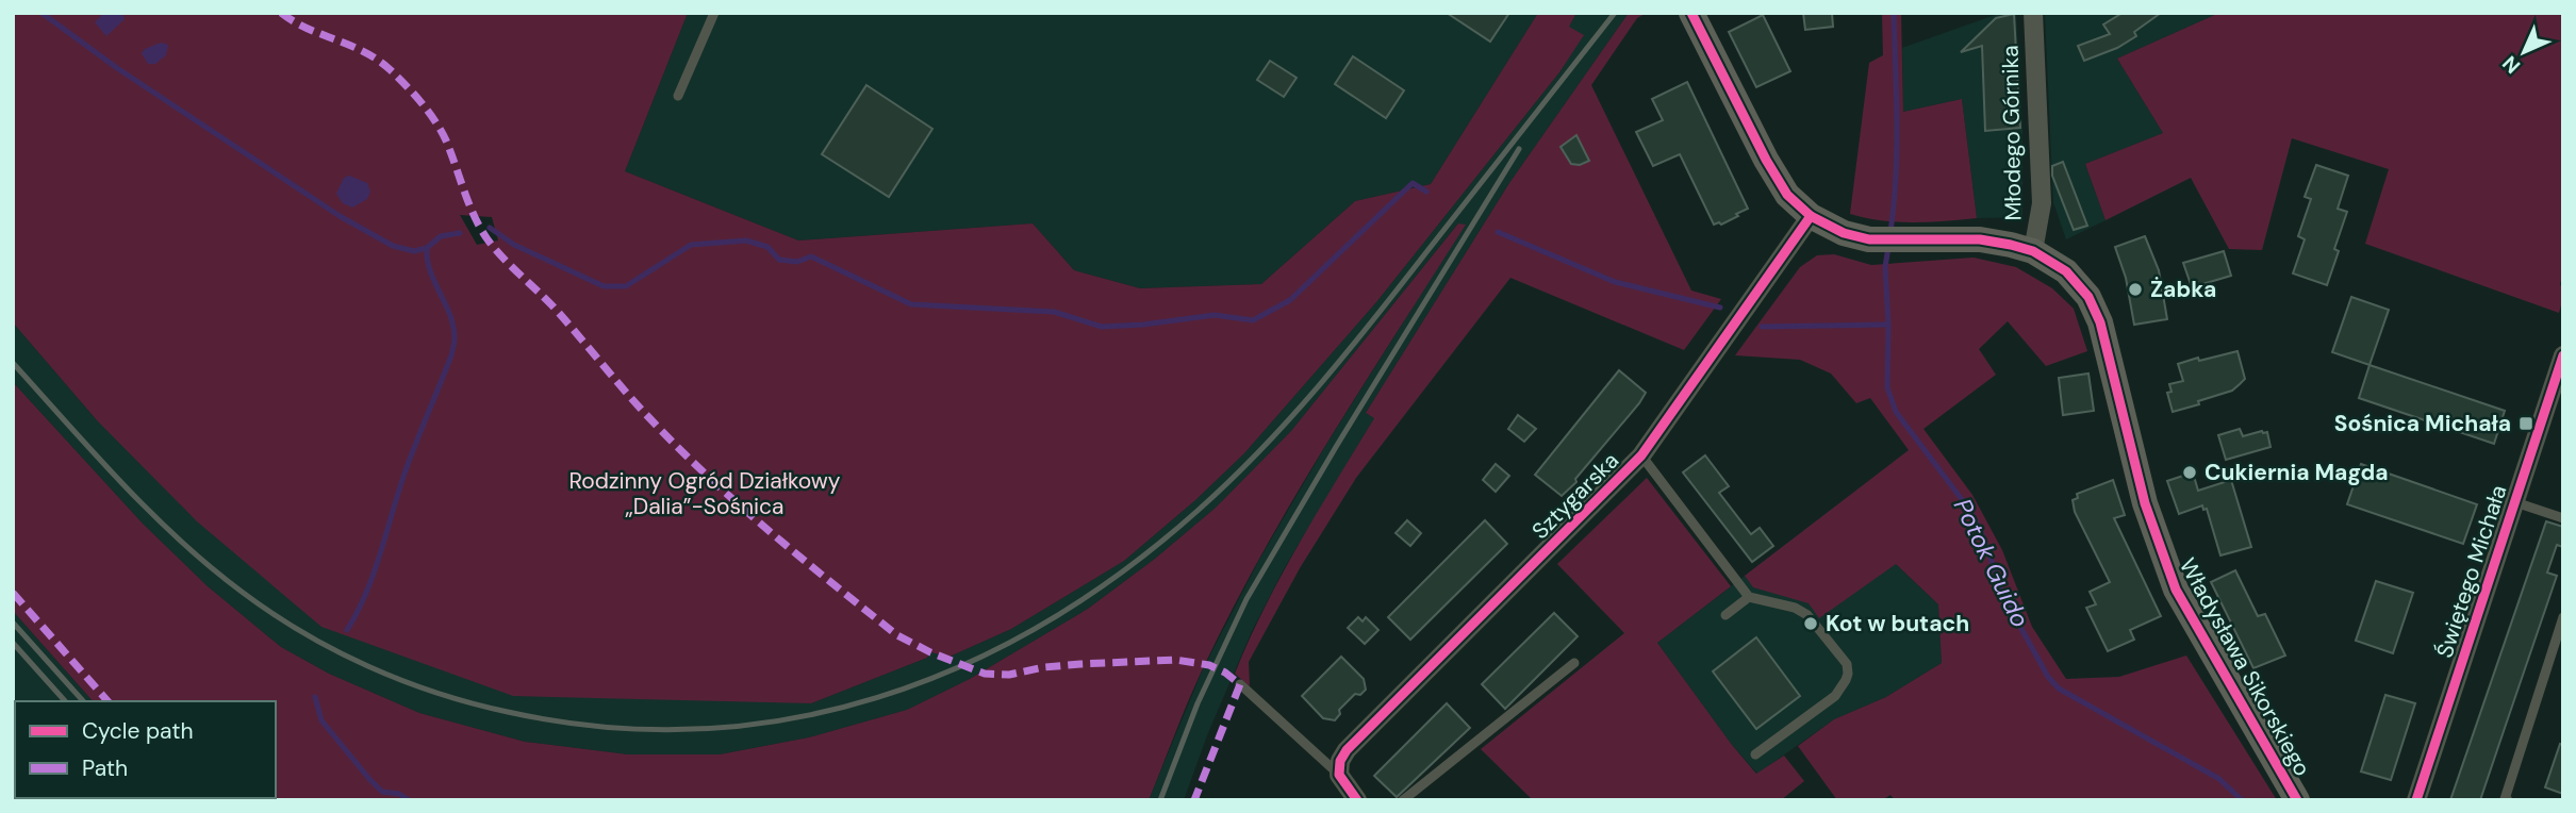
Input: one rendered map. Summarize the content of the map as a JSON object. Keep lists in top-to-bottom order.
{
  "streets": {
    "street": [
      "Młodego Górnika",
      "Sztygarska",
      "Świętego Michała",
      "Władysława Sikorskiego"
    ]
  },
  "crossings": [
    ["Młodego Górnika", "Władysława Sikorskiego"],
    ["Sztygarska", "Władysława Sikorskiego"]
  ],
  "water": ["Potok Guido"],
  "parks": ["Rodzinny Ogród Działkowy „Dalia”-Sośnica"],
  "places": {
    "other": ["Żabka", "Cukiernia Magda", "Kot w butach"],
    "transit": ["Sośnica Michała"]
  },
  "legend": ["Cycle path", "Path"],
  "north": "bottom left"
}
